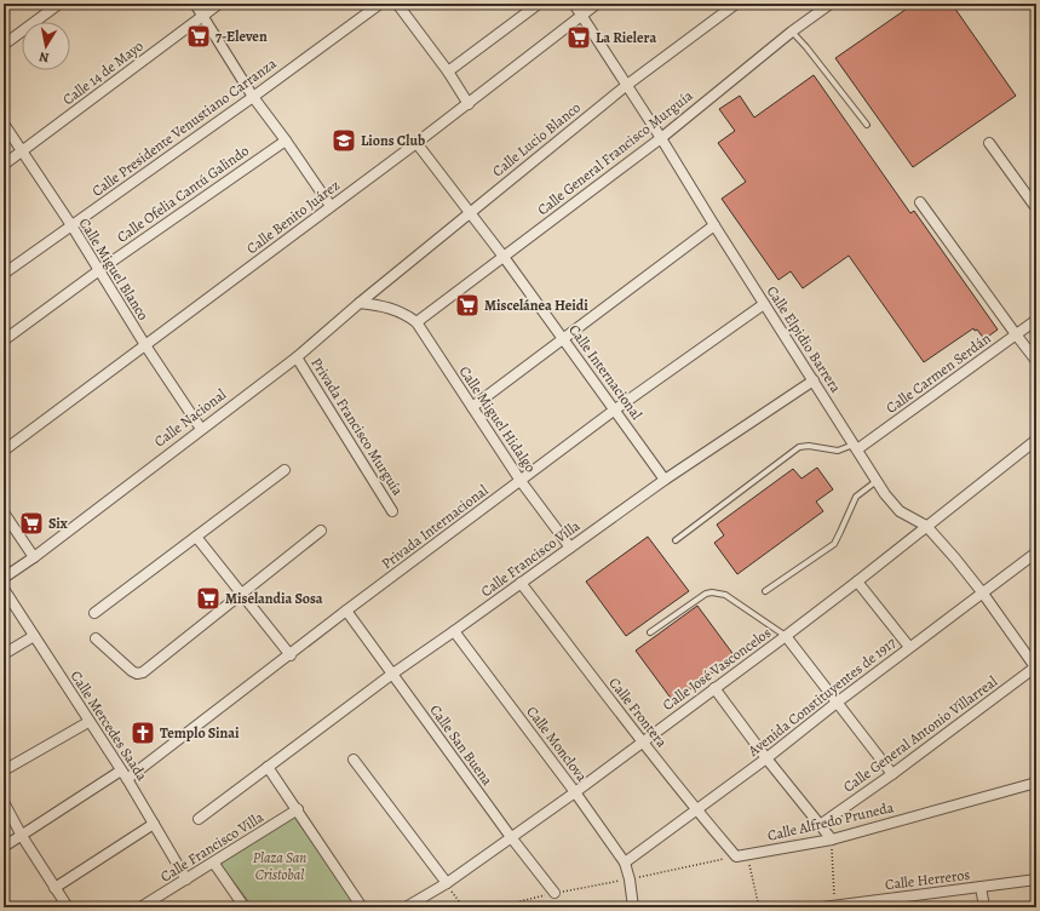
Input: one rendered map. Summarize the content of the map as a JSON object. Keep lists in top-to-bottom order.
{
  "streets": {
    "street": [
      "Calle 14 de Mayo",
      "Calle Presidente Venustiano Carranza",
      "Calle Lucio Blanco",
      "Calle General Francisco Murguía",
      "Calle Ofelia Cantú Galindo",
      "Calle Benito Juárez",
      "Calle Miguel Blanco",
      "Calle Elpidio Barrera",
      "Calle Internacional",
      "Calle Carmen Serdán",
      "Calle Nacional",
      "Calle Miguel Hidalgo",
      "Privada Francisco Murguía",
      "Privada Internacional",
      "Calle Francisco Villa",
      "Calle José Vasconcelos",
      "Avenida Constituyentes de 1917",
      "Calle Frontera",
      "Calle Mercedes Saada",
      "Calle General Antonio Villarreal",
      "Calle Monclova",
      "Calle San Buena",
      "Calle Alfredo Pruneda",
      "Calle Herreros"
    ]
  },
  "crossings": [
    ["Calle 14 de Mayo", "Calle Miguel Blanco"],
    ["Calle Presidente Venustiano Carranza", "Calle Miguel Blanco"],
    ["Calle Lucio Blanco", "Calle Elpidio Barrera"],
    ["Calle Lucio Blanco", "Calle Internacional"],
    ["Calle Lucio Blanco", "Calle Nacional"],
    ["Calle Lucio Blanco", "Calle Miguel Hidalgo"],
    ["Calle General Francisco Murguía", "Calle Elpidio Barrera"],
    ["Calle General Francisco Murguía", "Calle Internacional"],
    ["Calle General Francisco Murguía", "Calle Miguel Hidalgo"],
    ["Calle Ofelia Cantú Galindo", "Calle Miguel Blanco"],
    ["Calle Benito Juárez", "Calle Miguel Blanco"],
    ["Calle Benito Juárez", "Calle Elpidio Barrera"],
    ["Calle Benito Juárez", "Calle Internacional"],
    ["Calle Miguel Blanco", "Calle Nacional"],
    ["Calle Elpidio Barrera", "Calle Carmen Serdán"],
    ["Calle Elpidio Barrera", "Privada Internacional"],
    ["Calle Elpidio Barrera", "Calle Francisco Villa"],
    ["Calle Elpidio Barrera", "Calle José Vasconcelos"],
    ["Calle Elpidio Barrera", "Avenida Constituyentes de 1917"],
    ["Calle Elpidio Barrera", "Calle General Antonio Villarreal"],
    ["Calle Internacional", "Privada Internacional"],
    ["Calle Internacional", "Calle Francisco Villa"],
    ["Calle Nacional", "Calle Miguel Hidalgo"],
    ["Calle Nacional", "Privada Francisco Murguía"],
    ["Calle Miguel Hidalgo", "Privada Internacional"],
    ["Calle Miguel Hidalgo", "Calle Francisco Villa"],
    ["Privada Internacional", "Calle Mercedes Saada"],
    ["Privada Internacional", "Calle San Buena"],
    ["Calle Francisco Villa", "Calle Frontera"],
    ["Calle Francisco Villa", "Calle Mercedes Saada"],
    ["Calle Francisco Villa", "Calle Monclova"],
    ["Calle Francisco Villa", "Calle San Buena"],
    ["Calle José Vasconcelos", "Calle Frontera"],
    ["Calle José Vasconcelos", "Calle Monclova"],
    ["Calle José Vasconcelos", "Calle San Buena"],
    ["Avenida Constituyentes de 1917", "Calle Frontera"],
    ["Avenida Constituyentes de 1917", "Calle Monclova"],
    ["Calle Frontera", "Calle Alfredo Pruneda"]
  ],
  "parks": ["Plaza San Cristobal"],
  "places": {
    "supermarket": [
      "7-Eleven",
      "La Rielera",
      "Miscelánea Heidi",
      "Six",
      "Miselandia Sosa"
    ],
    "school or university": ["Lions Club"],
    "church": ["Templo Sinai"]
  },
  "north": "bottom"
}
